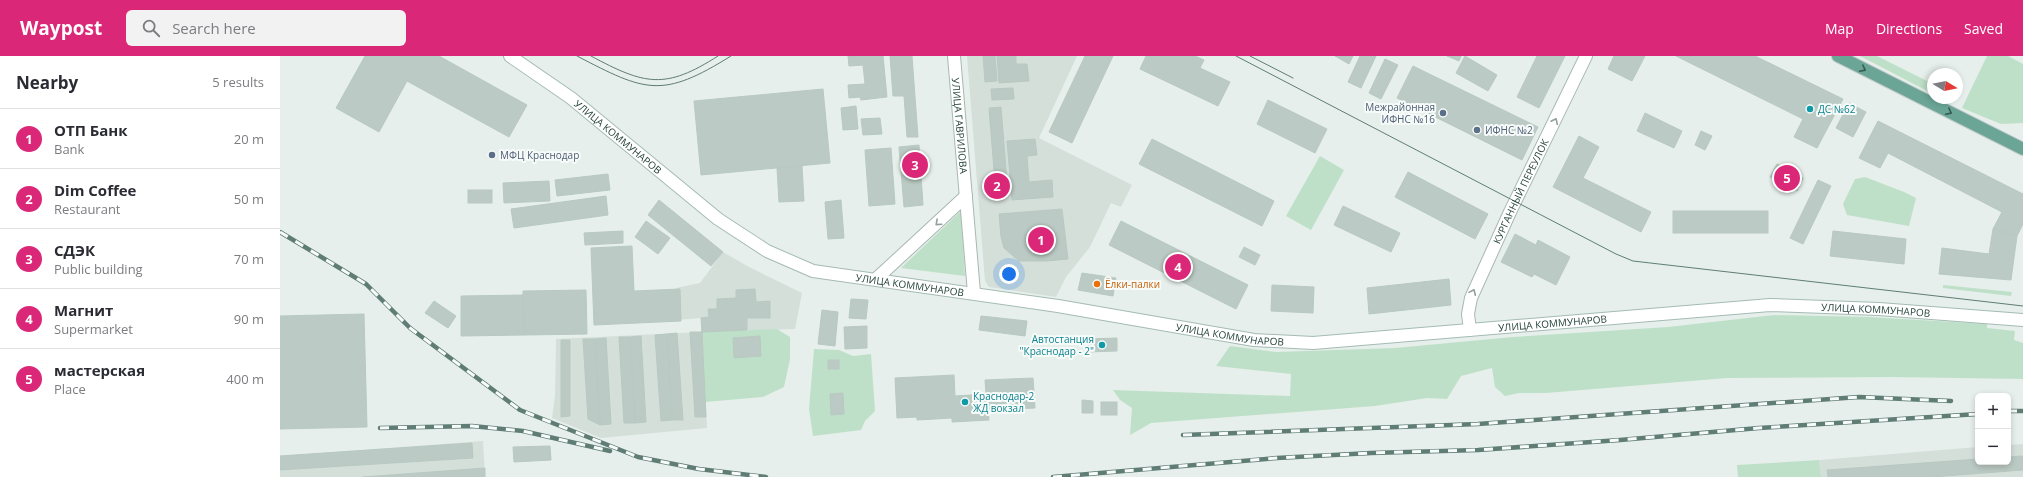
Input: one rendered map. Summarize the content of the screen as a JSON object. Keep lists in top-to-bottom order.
{
  "streets": {
    "main road": ["УЛИЦА ГАВРИЛОВА", "УЛИЦА КОММУНАРОВ", "КУРГАННЫЙ ПЕРЕУЛОК"]
  },
  "crossings": [
    ["УЛИЦА ГАВРИЛОВА", "УЛИЦА КОММУНАРОВ"],
    ["УЛИЦА КОММУНАРОВ", "КУРГАННЫЙ ПЕРЕУЛОК"]
  ],
  "one_way": ["КУРГАННЫЙ ПЕРЕУЛОК"],
  "places": [
    "ДС №62",
    "Межрайонная ИФНС №16",
    "ИФНС №2",
    "МФЦ Краснодар",
    "Ёлки-палки",
    "Автостанция \"Краснодар - 2\"",
    "Краснодар-2 ЖД вокзал"
  ],
  "north": "right",
  "page": {
    "header": "Waypost",
    "search": "Search here",
    "nav": ["Map", "Directions", "Saved"],
    "heading": ["Nearby", "5 results"],
    "list": [
      {
        "mark": "1",
        "name": "ОТП Банк",
        "note": "Bank",
        "value": "20 m"
      },
      {
        "mark": "2",
        "name": "Dim Coffee",
        "note": "Restaurant",
        "value": "50 m"
      },
      {
        "mark": "3",
        "name": "СДЭК",
        "note": "Public building",
        "value": "70 m"
      },
      {
        "mark": "4",
        "name": "Магнит",
        "note": "Supermarket",
        "value": "90 m"
      },
      {
        "mark": "5",
        "name": "мастерская",
        "note": "Place",
        "value": "400 m"
      }
    ],
    "pins": [
      "3",
      "5",
      "2",
      "1",
      "4"
    ],
    "map_buttons": ["+", "−"]
  }
}
